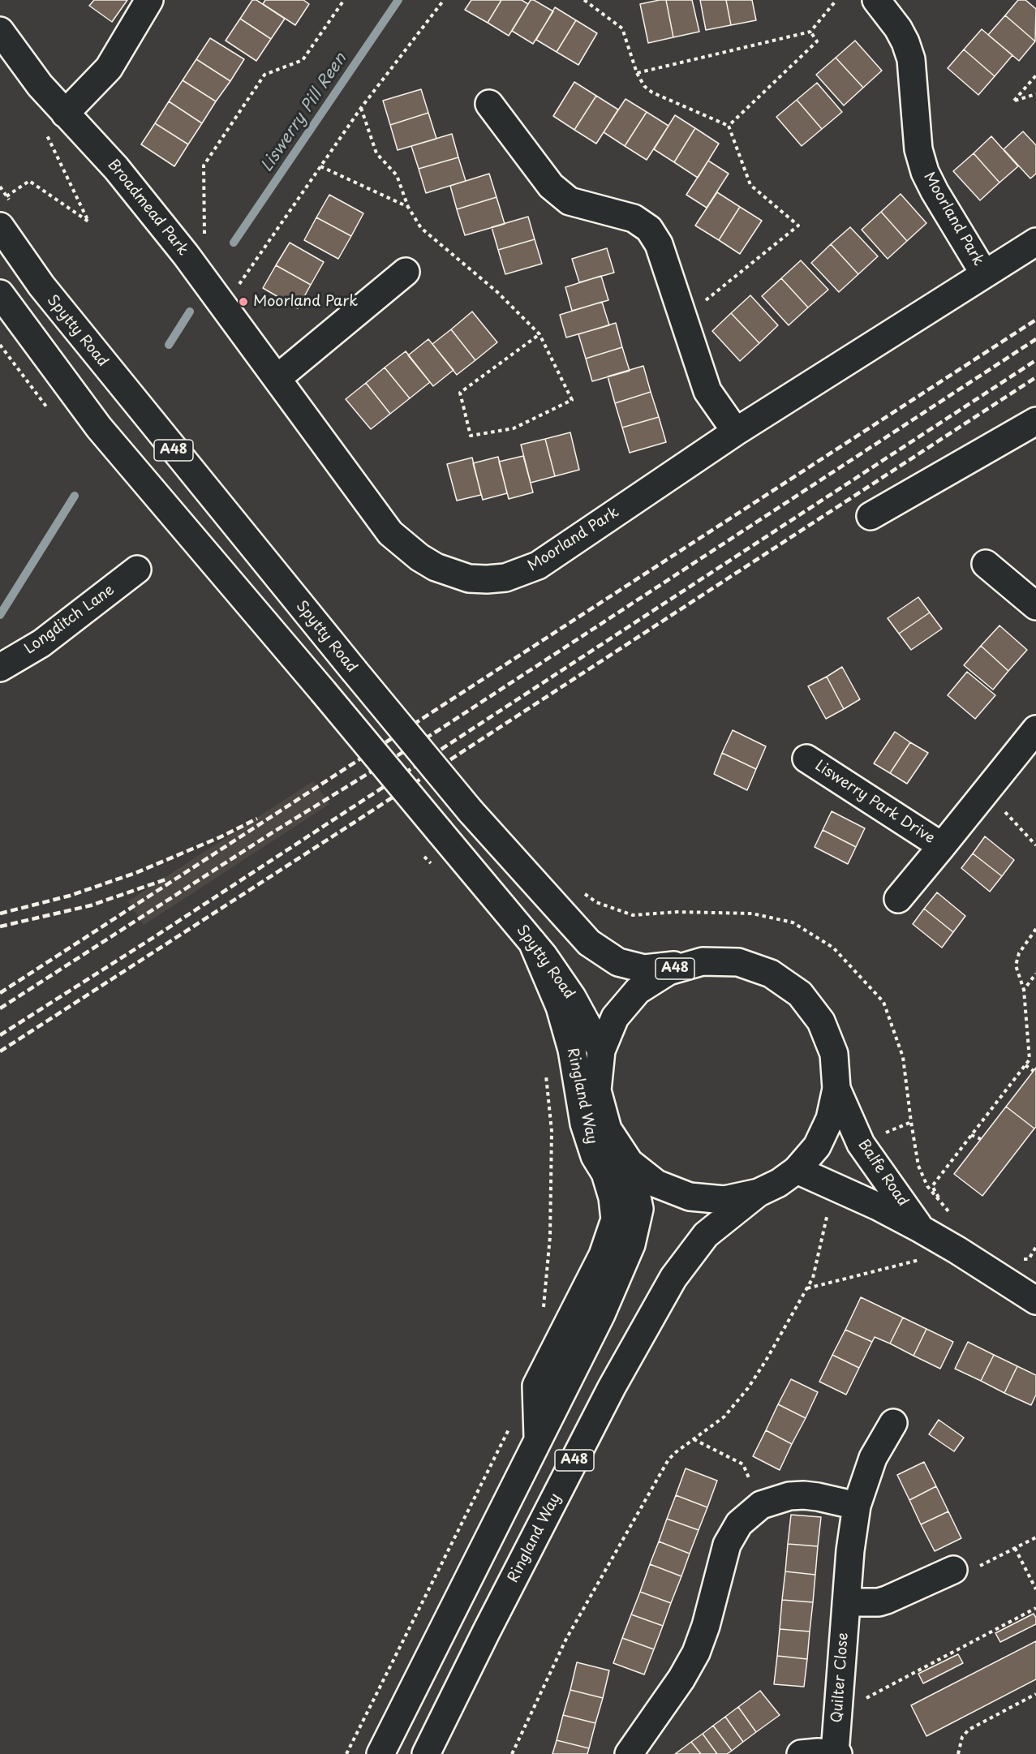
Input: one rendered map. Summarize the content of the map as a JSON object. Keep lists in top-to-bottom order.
{
  "streets": {
    "main road": [
      "Broadmead Park",
      "Moorland Park",
      "Spytty Road",
      "A48",
      "Longditch Lane",
      "Liswerry Park Drive",
      "Ringland Way",
      "Balfe Road",
      "Quilter Close"
    ]
  },
  "crossings": [
    ["Broadmead Park", "Moorland Park"],
    ["Spytty Road", "Ringland Way"],
    ["Spytty Road", "Balfe Road"],
    ["Ringland Way", "Balfe Road"]
  ],
  "water": ["Liswerry Pill Reen"],
  "places": ["Moorland Park"]
}
